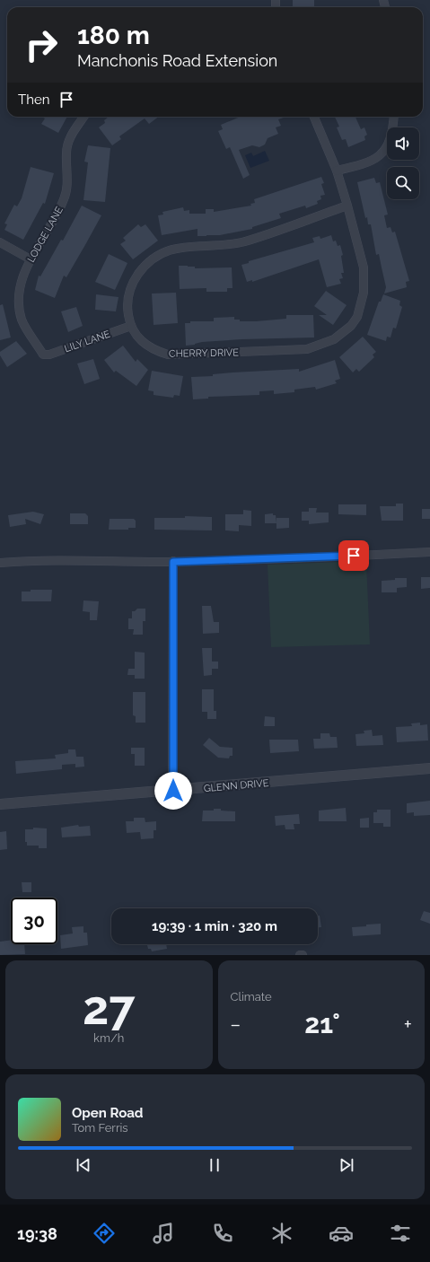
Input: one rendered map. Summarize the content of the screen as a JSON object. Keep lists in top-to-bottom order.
{
  "streets": {
    "street": [
      "LODGE LANE",
      "LILY LANE",
      "CHERRY DRIVE",
      "GLENN DRIVE"
    ]
  },
  "crossings": [
    ["LODGE LANE", "LILY LANE"],
    ["LILY LANE", "CHERRY DRIVE"]
  ],
  "page": {
    "turn": ["180 m", "Manchonis Road Extension"],
    "then": "Then",
    "limit": "30",
    "trip": "19:39 · 1 min · 320 m",
    "tile": [
      ["27", "km/h"],
      "Climate"
    ],
    "heat": ["−", "21°", "+"],
    "song": ["Open Road", "Tom Ferris"],
    "tabs": "19:38"
  }
}
